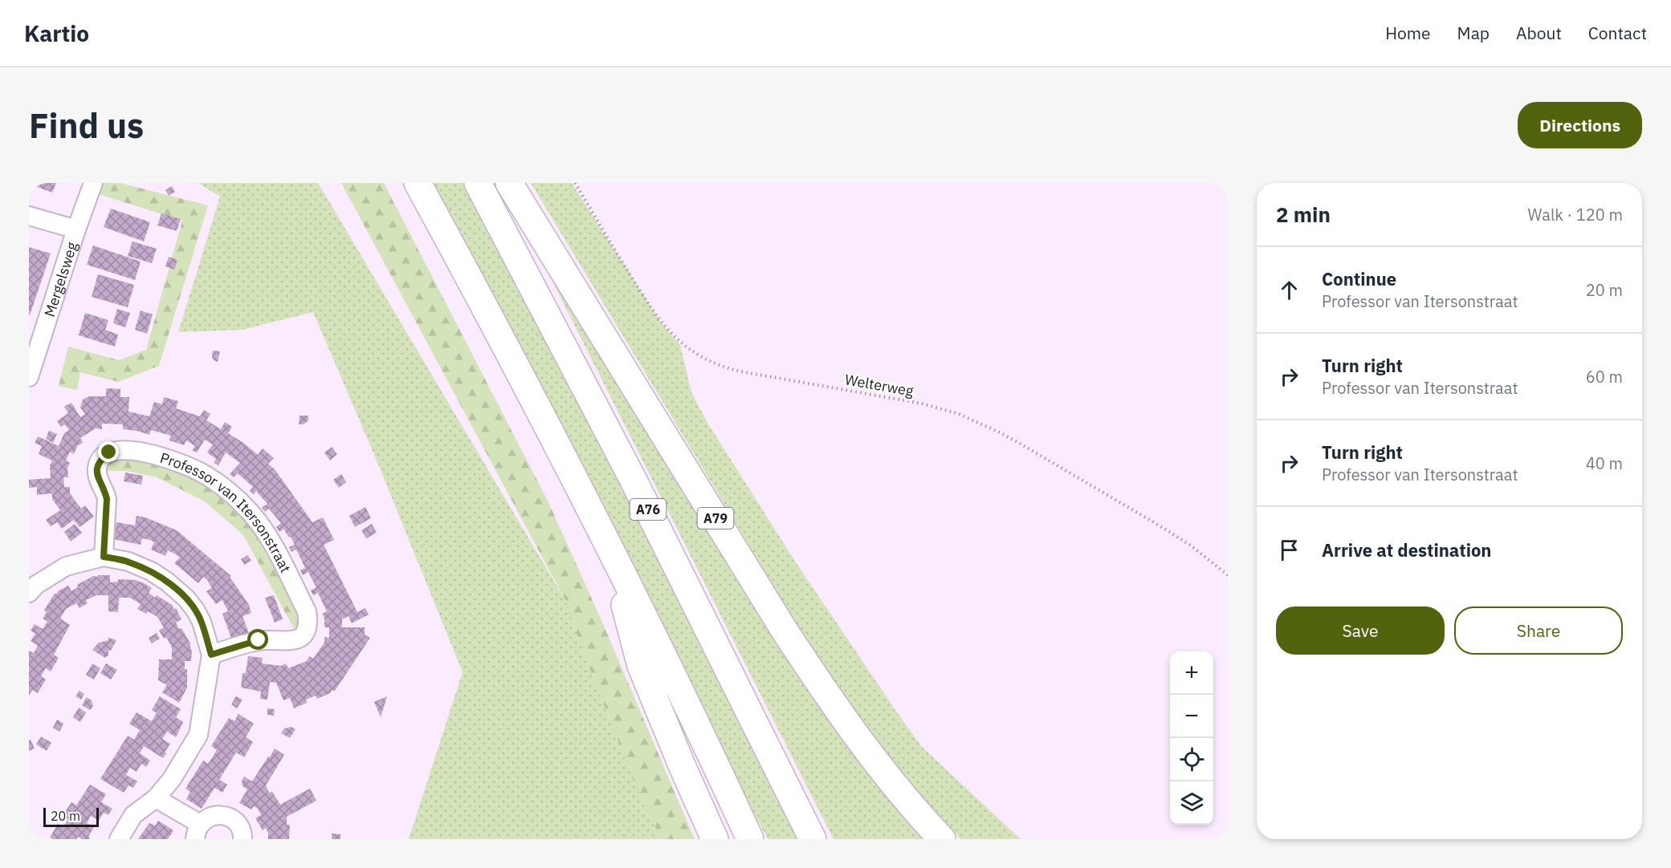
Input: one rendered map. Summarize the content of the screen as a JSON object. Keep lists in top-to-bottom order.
{
  "streets": {
    "highway": ["A76", "A79"],
    "street": ["Mergelsweg", "Professor van Itersonstraat"],
    "path": ["Welterweg"]
  },
  "scale_bar": "20 m",
  "page": {
    "header": "Kartio",
    "nav": [
      "Home",
      "Map",
      "About",
      "Contact"
    ],
    "buttons": [
      "Directions",
      ["Save", "Share"]
    ],
    "title": "Find us",
    "heading": ["2 min", "Walk · 120 m"],
    "list": [
      ["Continue", "Professor van Itersonstraat", "20 m"],
      ["Turn right", "Professor van Itersonstraat", "60 m"],
      ["Turn right", "Professor van Itersonstraat", "40 m"],
      "Arrive at destination"
    ],
    "map_buttons": ["+", "−"],
    "scale": "20 m"
  }
}
